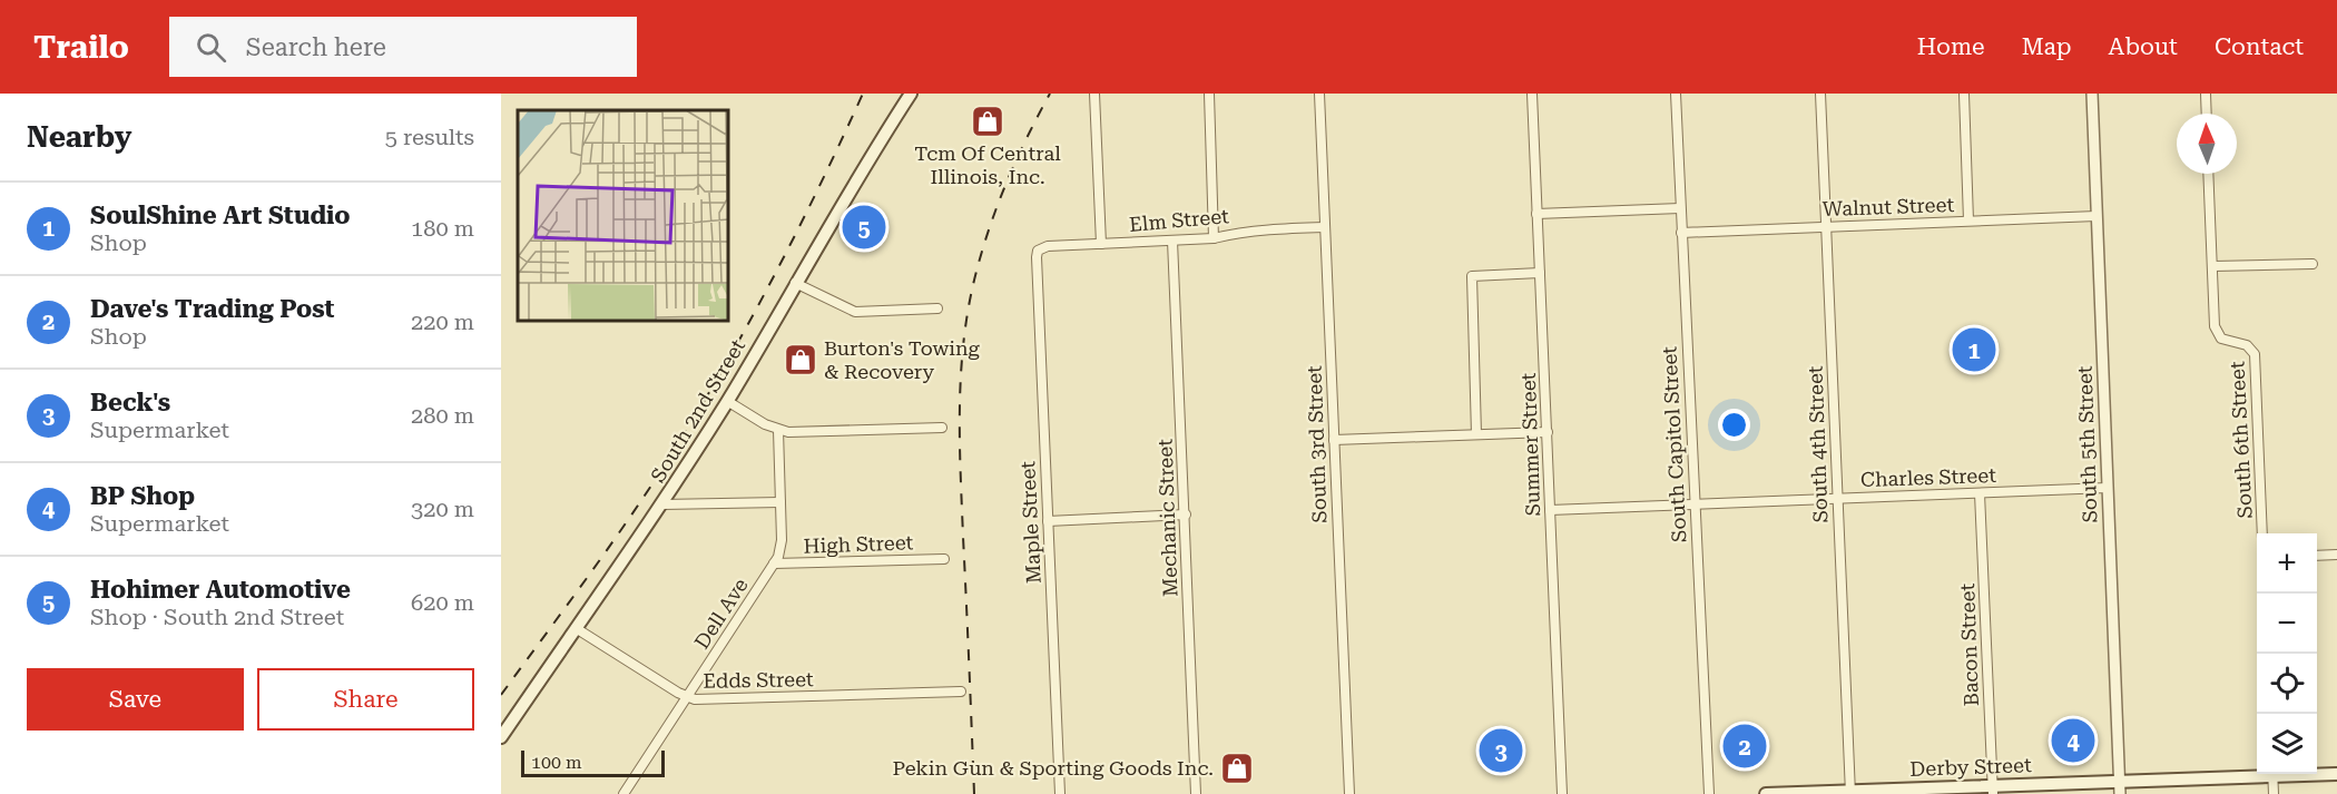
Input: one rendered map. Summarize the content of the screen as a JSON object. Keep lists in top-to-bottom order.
{
  "streets": {
    "main road": ["South 2nd Street", "Derby Street"],
    "street": [
      "Walnut Street",
      "Elm Street",
      "South 6th Street",
      "South 3rd Street",
      "Summer Street",
      "South Capitol Street",
      "South 4th Street",
      "South 5th Street",
      "Charles Street",
      "Mechanic Street",
      "Maple Street",
      "High Street",
      "Dell Ave",
      "Bacon Street",
      "Edds Street"
    ]
  },
  "crossings": [
    ["Walnut Street", "South Capitol Street"],
    ["Walnut Street", "South 4th Street"],
    ["Walnut Street", "South 5th Street"],
    ["Elm Street", "South 3rd Street"],
    ["Elm Street", "Mechanic Street"],
    ["Elm Street", "Maple Street"],
    ["South 2nd Street", "Edds Street"],
    ["Summer Street", "Charles Street"],
    ["South Capitol Street", "Charles Street"],
    ["South 4th Street", "Charles Street"],
    ["South 4th Street", "Derby Street"],
    ["South 5th Street", "Charles Street"],
    ["South 5th Street", "Derby Street"],
    ["Charles Street", "Bacon Street"],
    ["High Street", "Dell Ave"],
    ["Dell Ave", "Edds Street"],
    ["Bacon Street", "Derby Street"]
  ],
  "places": {
    "shop": ["Tcm Of Central Illinois, Inc.", "Burton's Towing & Recovery", "Pekin Gun & Sporting Goods Inc."]
  },
  "scale_bar": "100 m",
  "north": "top",
  "page": {
    "header": "Trailo",
    "search": "Search here",
    "nav": [
      "Home",
      "Map",
      "About",
      "Contact"
    ],
    "heading": ["Nearby", "5 results"],
    "list": [
      {
        "mark": "1",
        "name": "SoulShine Art Studio",
        "note": "Shop",
        "value": "180 m"
      },
      {
        "mark": "2",
        "name": "Dave's Trading Post",
        "note": "Shop",
        "value": "220 m"
      },
      {
        "mark": "3",
        "name": "Beck's",
        "note": "Supermarket",
        "value": "280 m"
      },
      {
        "mark": "4",
        "name": "BP Shop",
        "note": "Supermarket",
        "value": "320 m"
      },
      {
        "mark": "5",
        "name": "Hohimer Automotive",
        "note": "Shop · South 2nd Street",
        "value": "620 m"
      }
    ],
    "pins": [
      "5",
      "1",
      "4",
      "2",
      "3"
    ],
    "map_buttons": ["+", "−"],
    "buttons": ["Save", "Share"],
    "scale": "100 m"
  }
}
